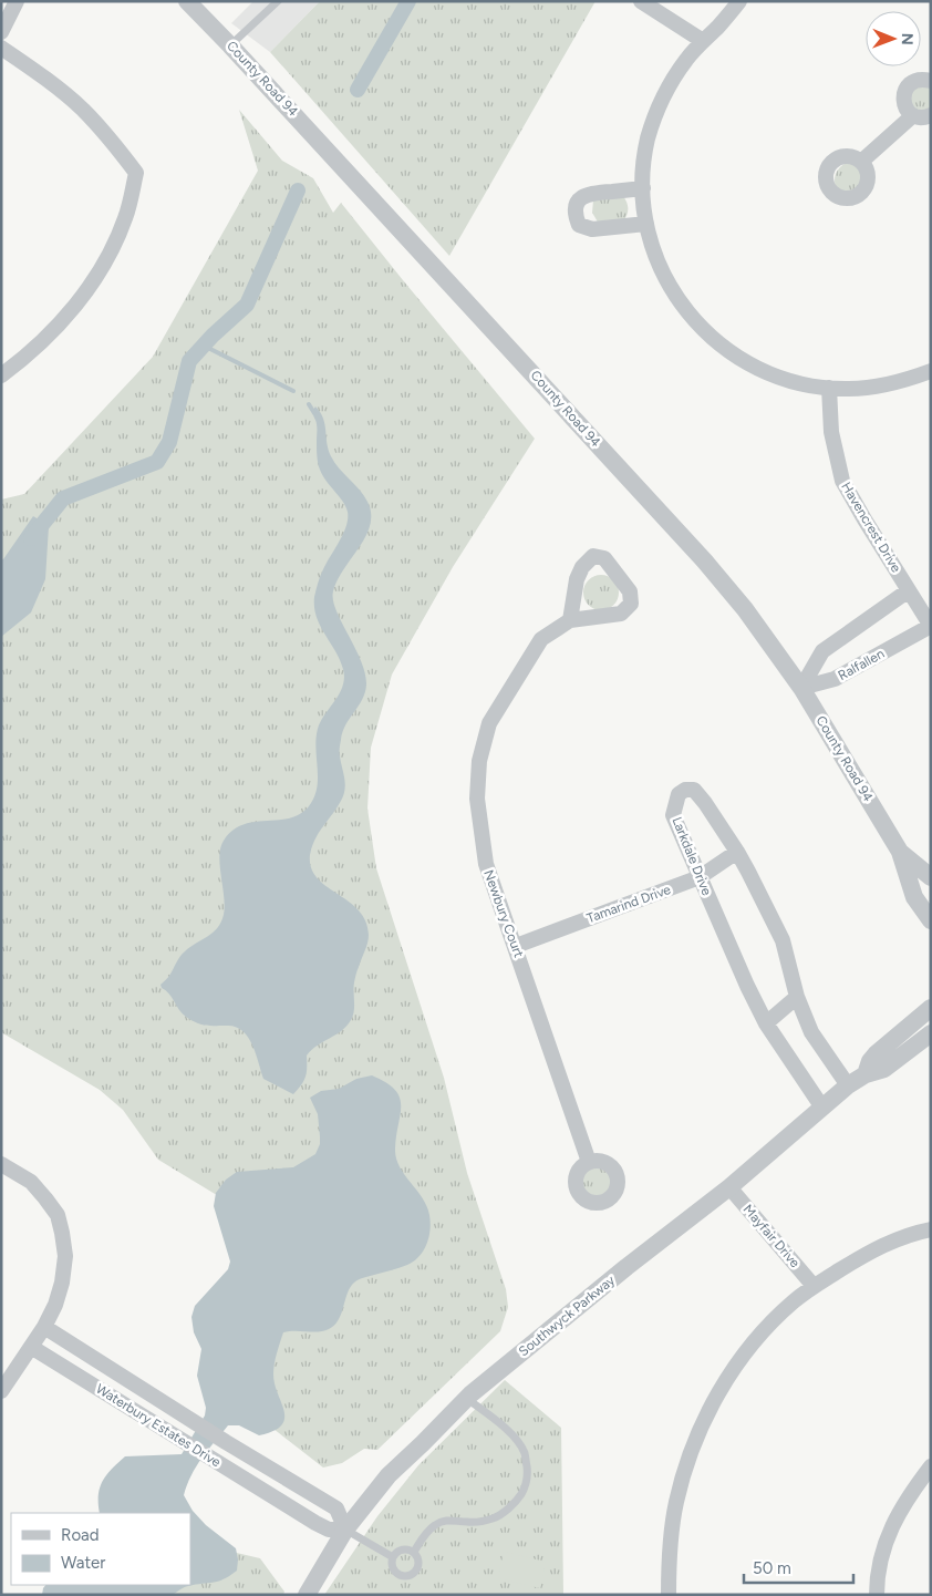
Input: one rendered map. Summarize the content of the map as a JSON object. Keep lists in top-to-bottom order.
{
  "streets": {
    "street": [
      "County Road 94",
      "Havencrest Drive",
      "Ralfallen",
      "Larkdale Drive",
      "Tamarind Drive",
      "Newbury Court",
      "Mayfair Drive",
      "Southwyck Parkway",
      "Waterbury Estates Drive"
    ]
  },
  "crossings": [
    ["County Road 94", "Ralfallen"],
    ["Havencrest Drive", "Ralfallen"],
    ["Larkdale Drive", "Tamarind Drive"],
    ["Larkdale Drive", "Southwyck Parkway"],
    ["Tamarind Drive", "Newbury Court"],
    ["Mayfair Drive", "Southwyck Parkway"],
    ["Southwyck Parkway", "Waterbury Estates Drive"]
  ],
  "legend": ["Road", "Water"],
  "scale_bar": "50 m",
  "north": "right"
}
